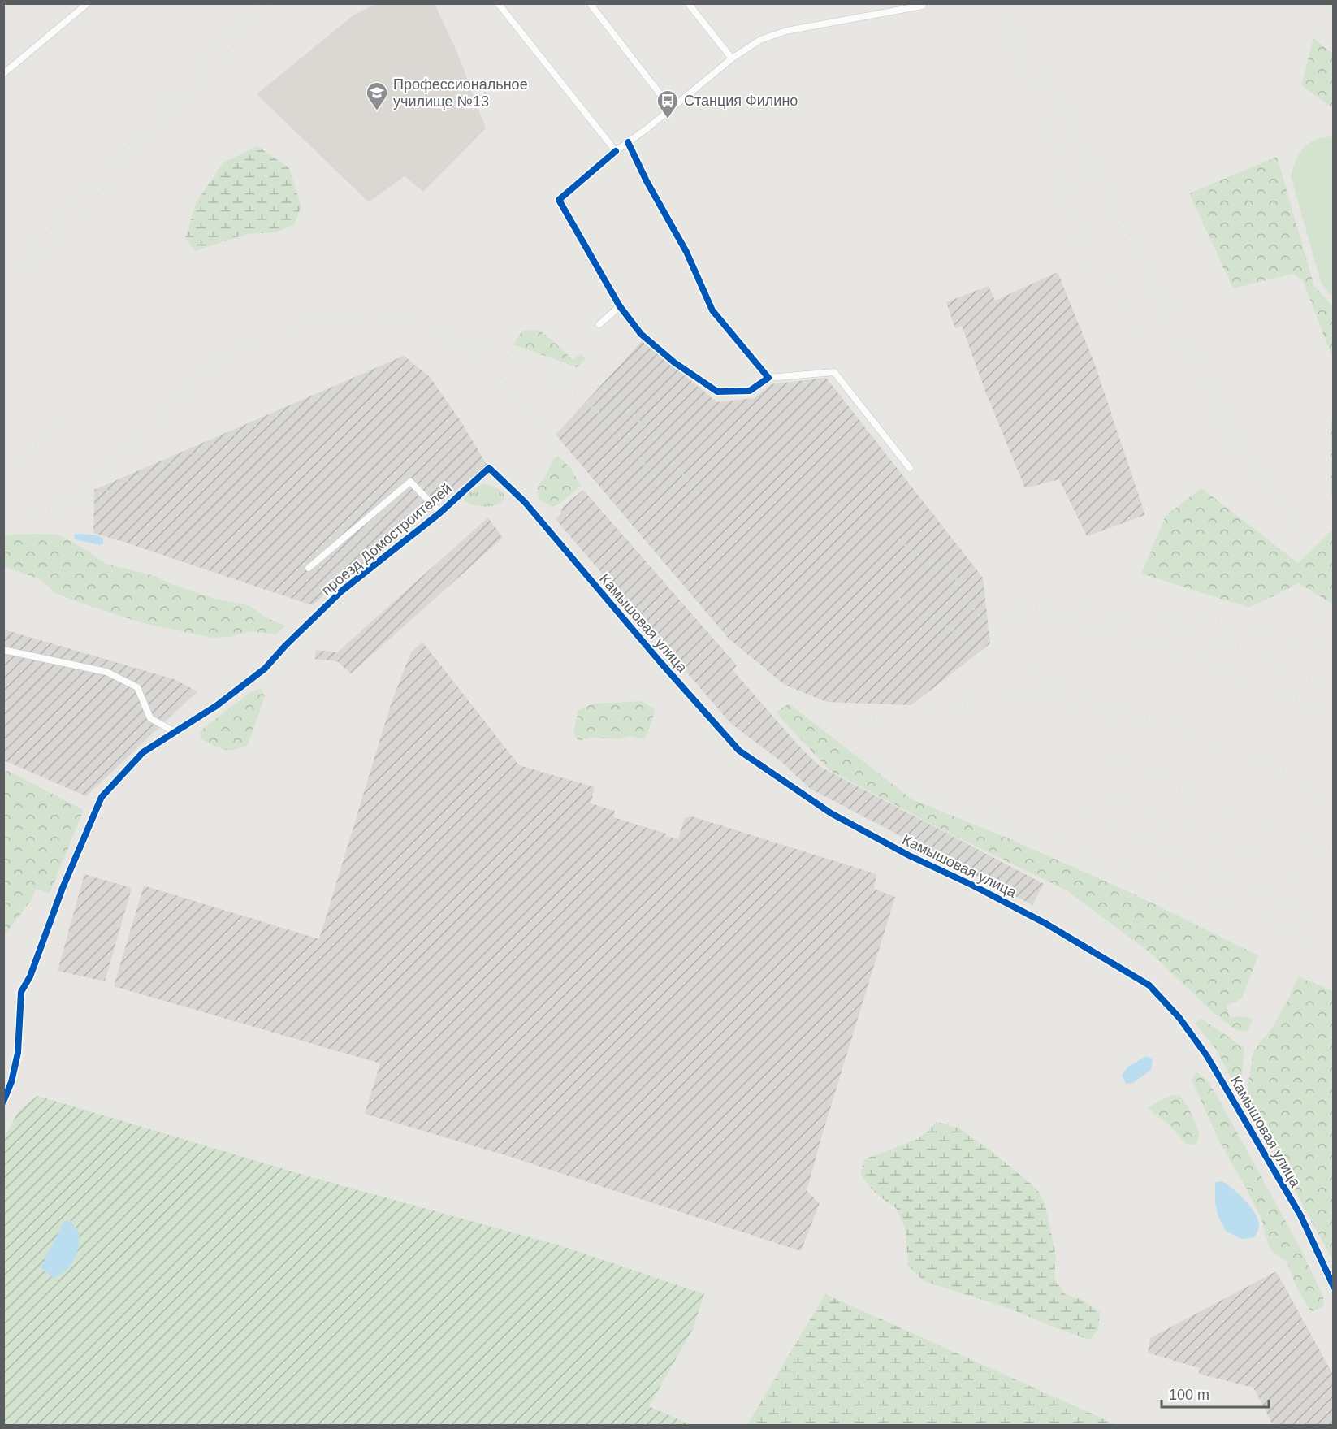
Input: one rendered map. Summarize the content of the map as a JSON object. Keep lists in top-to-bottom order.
{
  "streets": {
    "street": ["проезд Домостроителей", "Камышовая улица"]
  },
  "crossings": [
    ["проезд Домостроителей", "Камышовая улица"]
  ],
  "places": {
    "school or university": ["Профессиональное училище №13"],
    "bus stop": ["Станция Филино"]
  },
  "scale_bar": "100 m"
}
